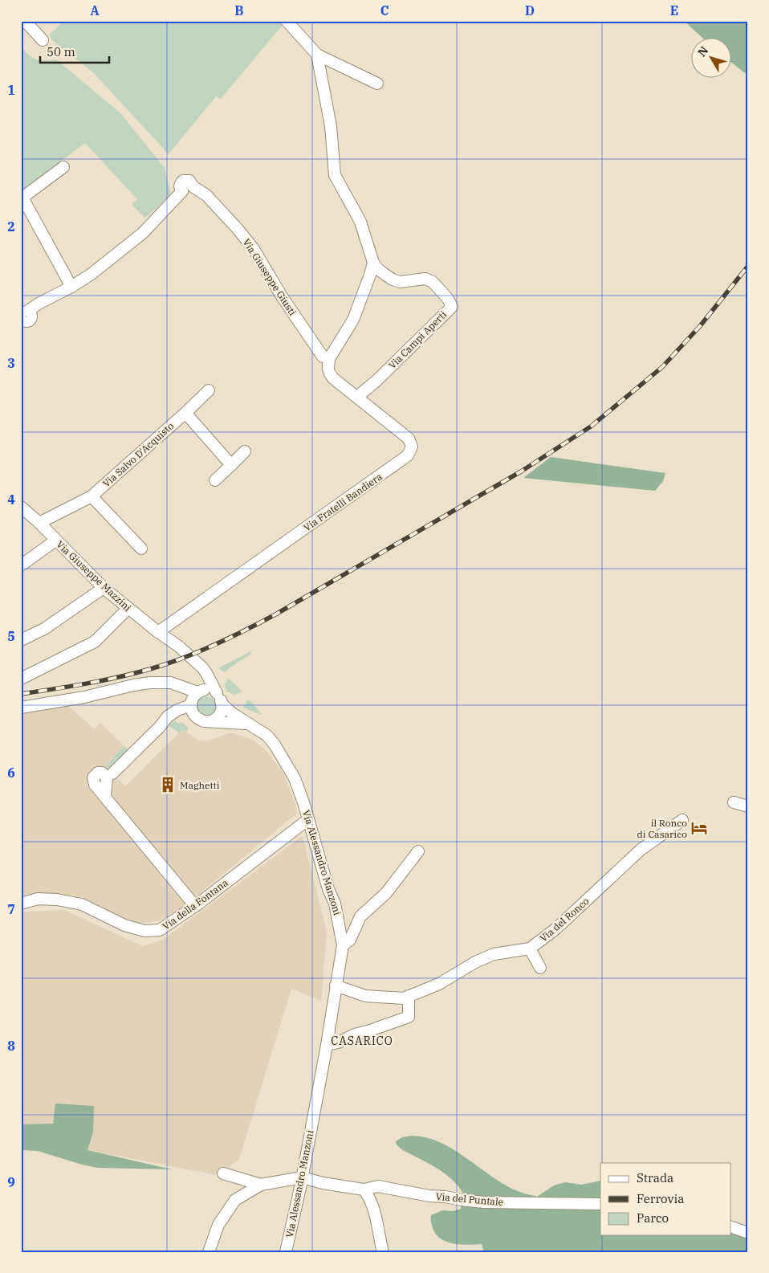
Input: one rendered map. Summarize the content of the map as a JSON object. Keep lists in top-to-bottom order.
{
  "streets": {
    "street": [
      "Via Giuseppe Giusti",
      "Via Campi Aperti",
      "Via Salvo D'Acquisto",
      "Via Fratelli Bandiera",
      "Via Giuseppe Mazzini",
      "Via Alessandro Manzoni",
      "Via della Fontana",
      "Via del Ronco",
      "Via del Puntale"
    ]
  },
  "crossings": [
    ["Via Giuseppe Giusti", "Via Fratelli Bandiera"],
    ["Via Campi Aperti", "Via Fratelli Bandiera"],
    ["Via Salvo D'Acquisto", "Via Giuseppe Mazzini"],
    ["Via Fratelli Bandiera", "Via Giuseppe Mazzini"],
    ["Via Giuseppe Mazzini", "Via Alessandro Manzoni"],
    ["Via Alessandro Manzoni", "Via della Fontana"],
    ["Via Alessandro Manzoni", "Via del Ronco"],
    ["Via Alessandro Manzoni", "Via del Puntale"]
  ],
  "districts": ["CASARICO"],
  "places": {
    "building": ["Maghetti"],
    "hotel": ["il Ronco di Casarico"]
  },
  "legend": ["Strada", "Ferrovia", "Parco"],
  "scale_bar": "50 m",
  "north": "top left",
  "grid": {
    "columns": [
      "A",
      "B",
      "C",
      "D",
      "E"
    ],
    "rows": [
      "1",
      "2",
      "3",
      "4",
      "5",
      "6",
      "7",
      "8",
      "9"
    ]
  }
}
